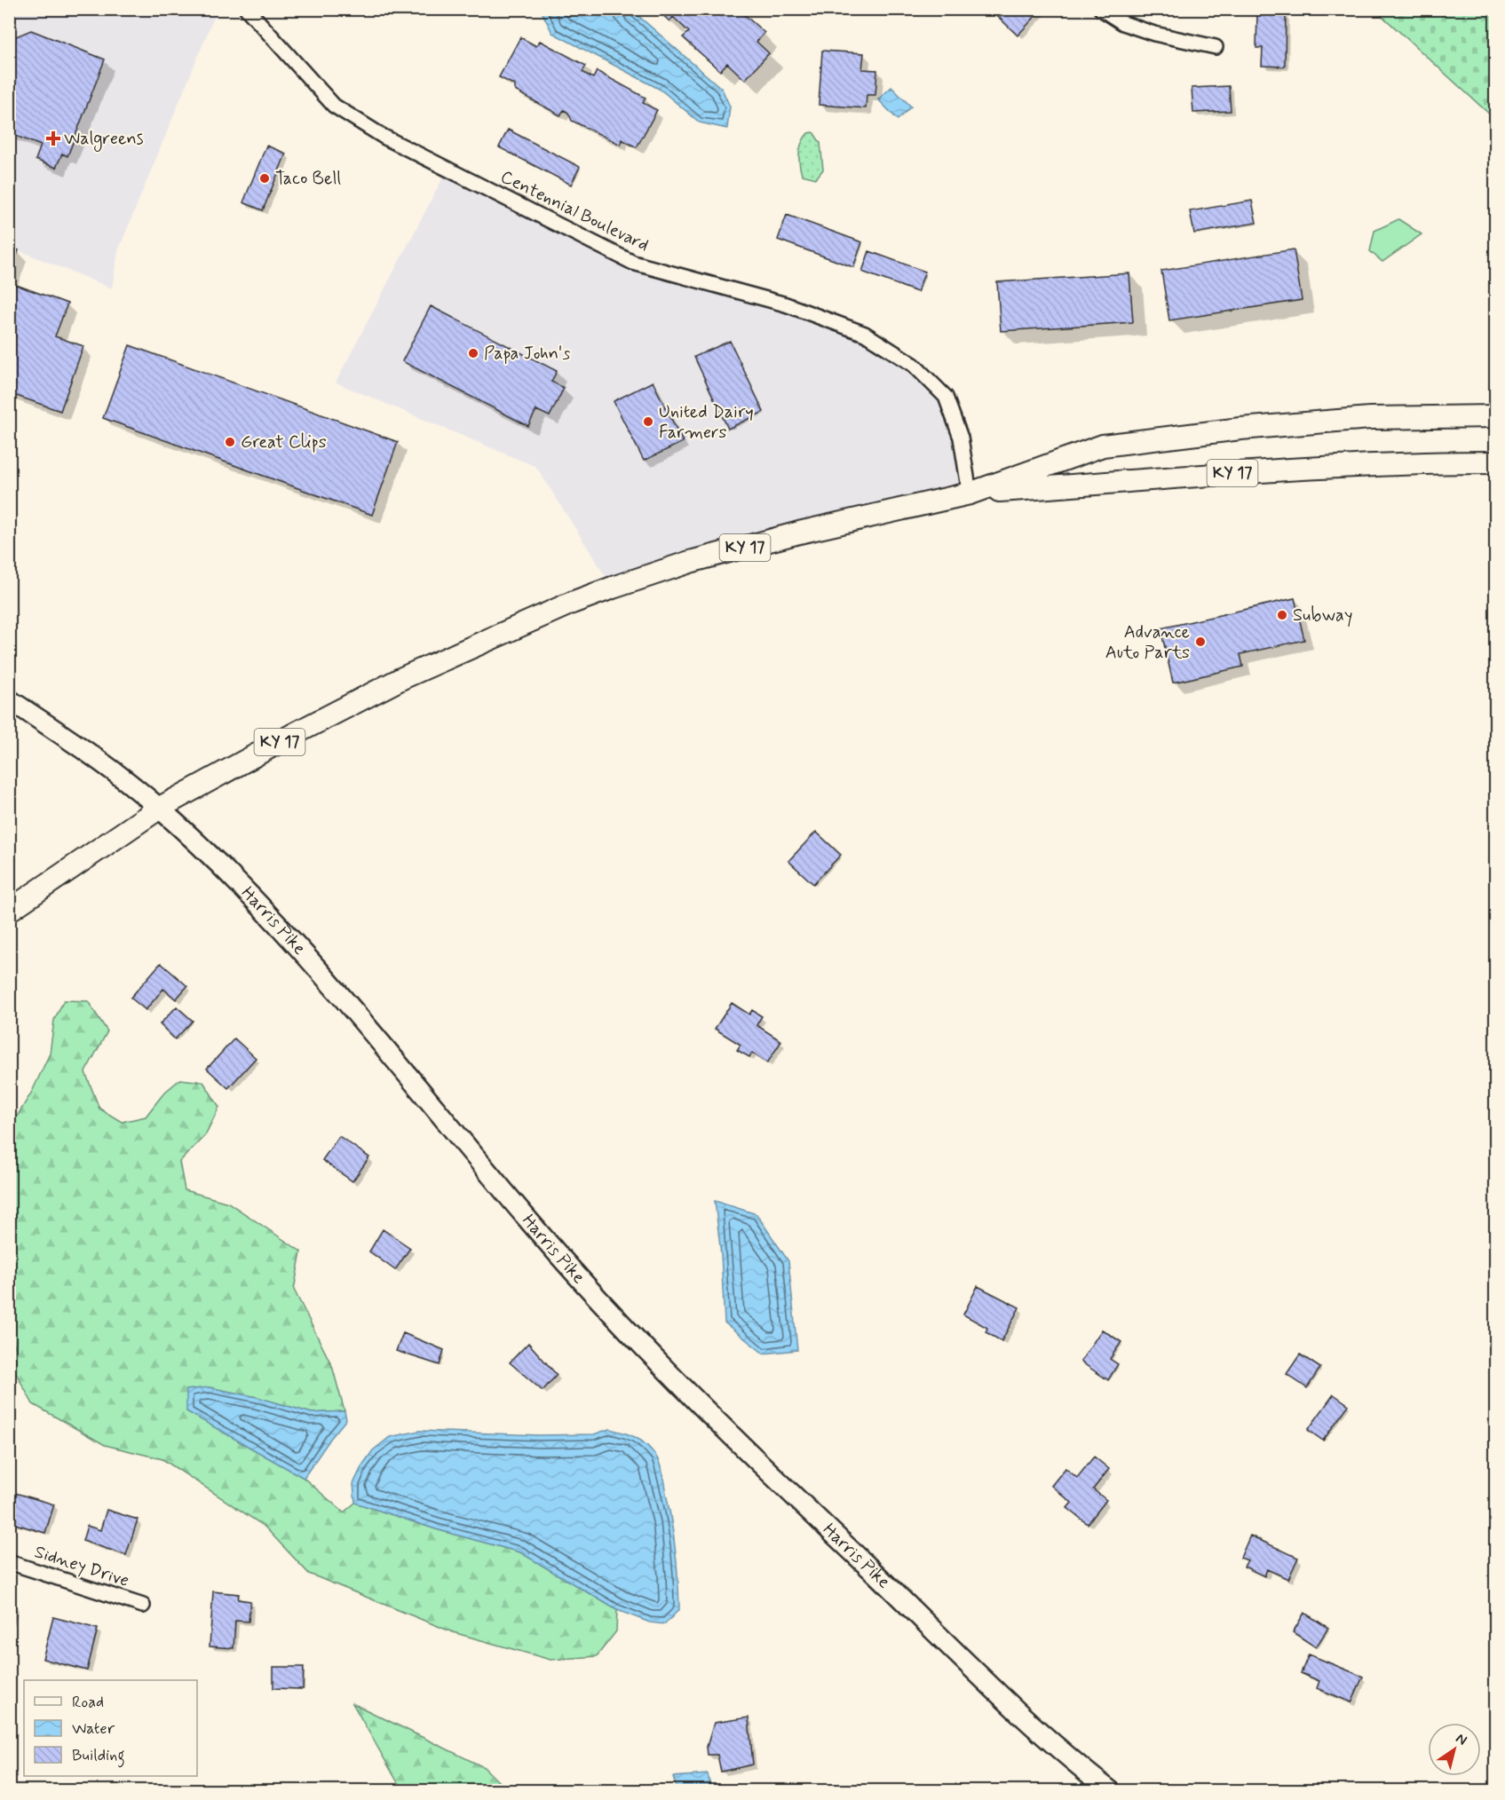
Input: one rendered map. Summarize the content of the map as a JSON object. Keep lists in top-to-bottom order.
{
  "streets": {
    "main road": ["KY 17", "Harris Pike"],
    "street": ["Centennial Boulevard", "Sidney Drive"]
  },
  "crossings": [
    ["Centennial Boulevard", "KY 17"],
    ["KY 17", "Harris Pike"]
  ],
  "places": {
    "health": ["Walgreens"],
    "other": [
      "Taco Bell",
      "Papa John's",
      "United Dairy Farmers",
      "Great Clips",
      "Subway",
      "Advance Auto Parts"
    ]
  },
  "legend": ["Road", "Water", "Building"],
  "north": "top right"
}
